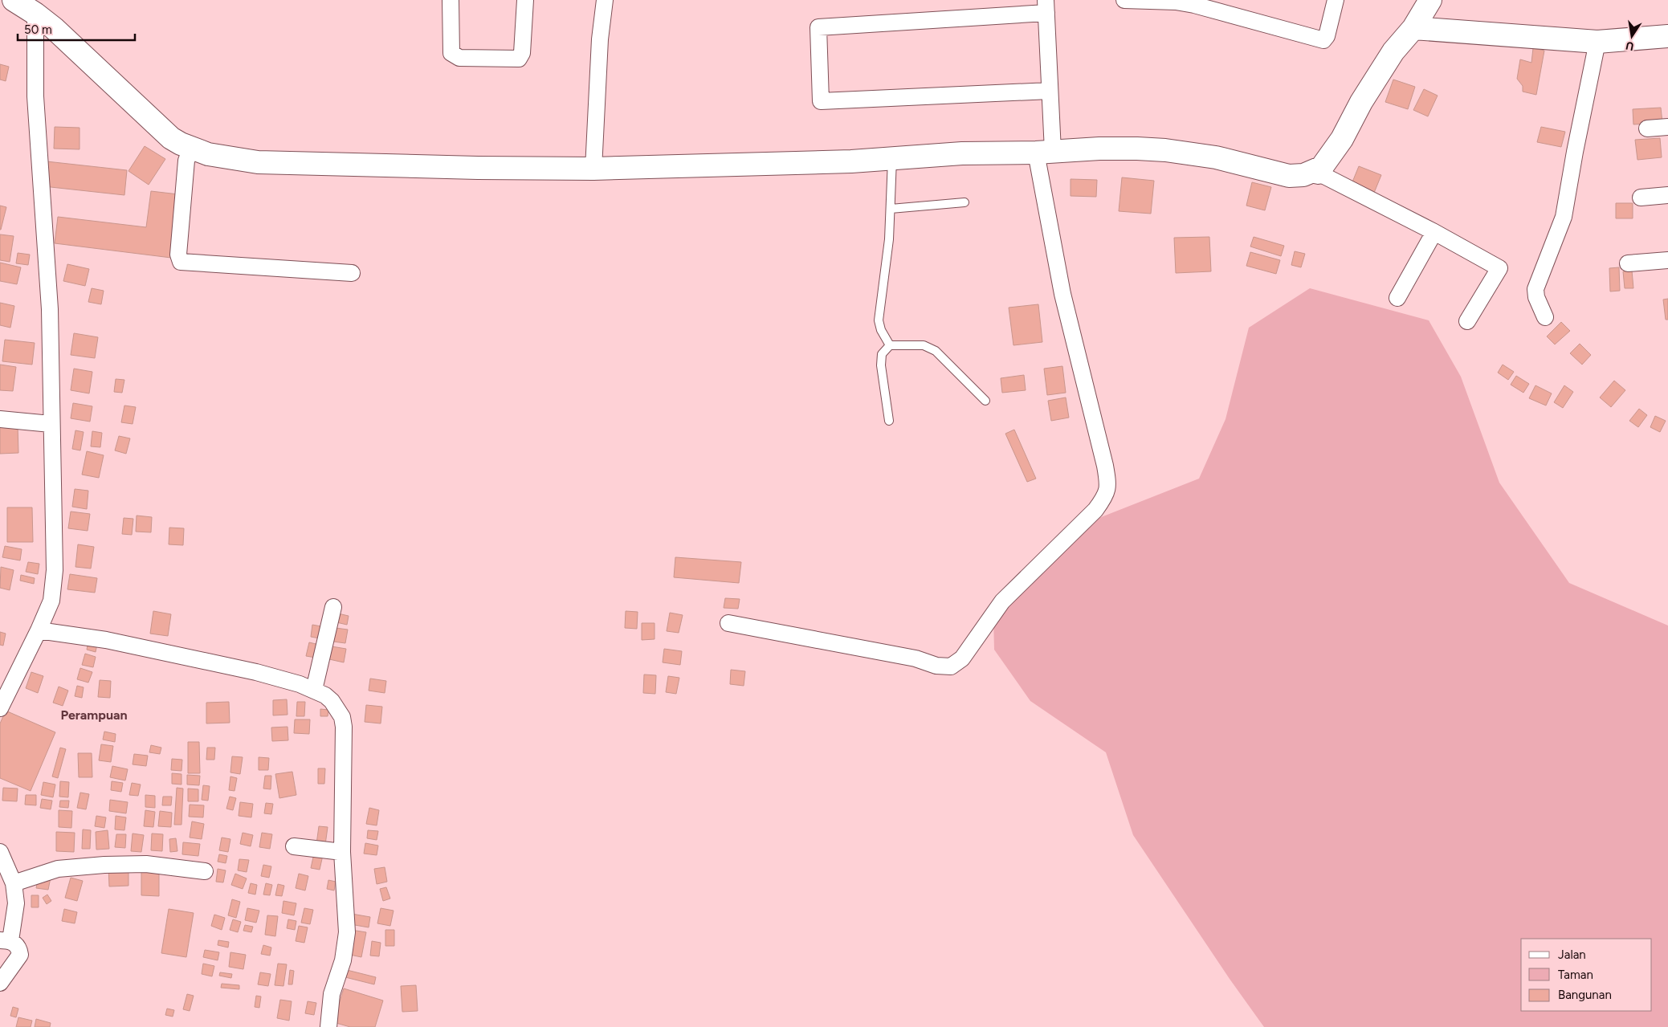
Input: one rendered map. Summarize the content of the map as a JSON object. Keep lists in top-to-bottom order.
{
  "districts": ["Perampuan"],
  "legend": ["Jalan", "Taman", "Bangunan"],
  "scale_bar": "50 m",
  "north": "bottom"
}
